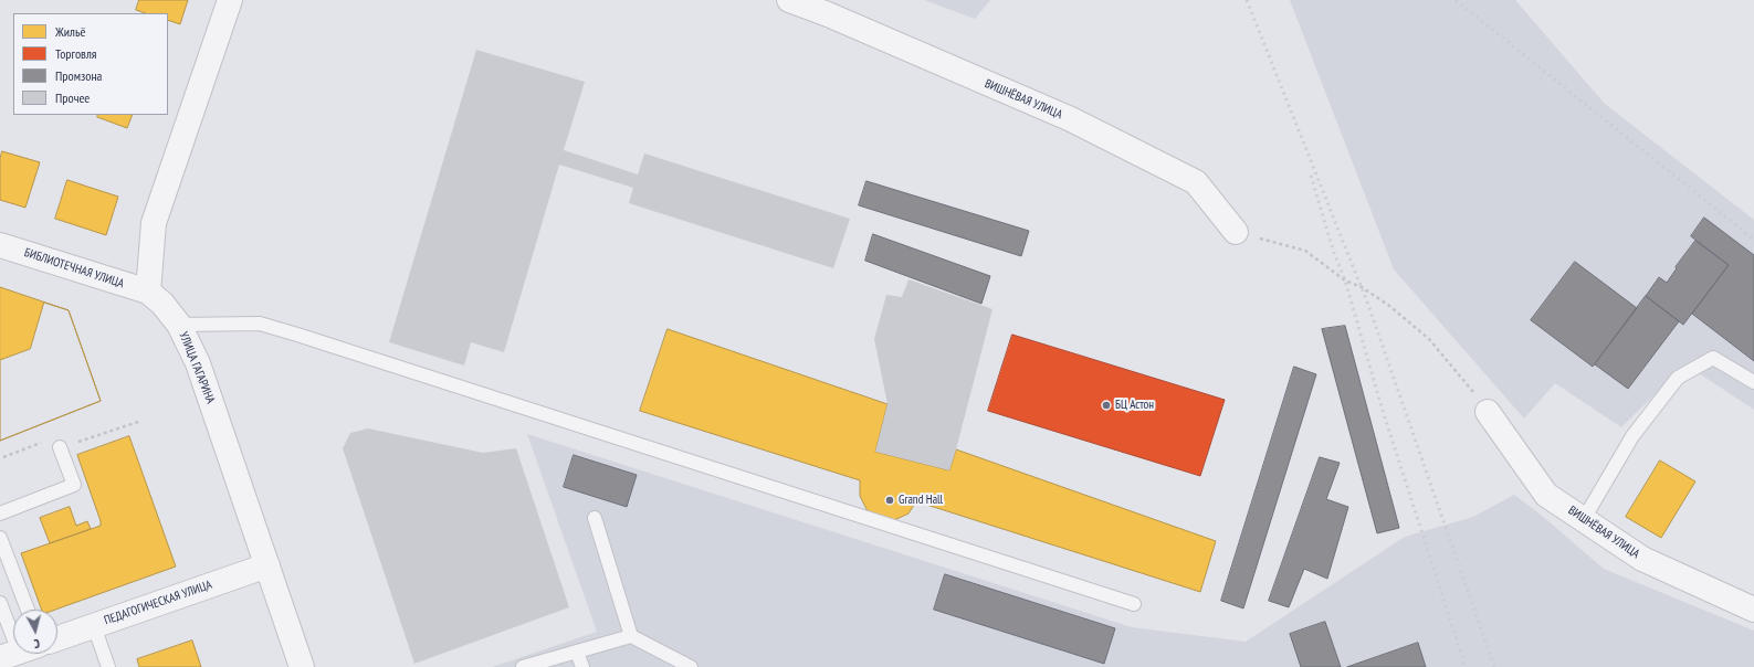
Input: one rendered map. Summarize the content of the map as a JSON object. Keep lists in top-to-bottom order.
{
  "streets": {
    "street": [
      "ВИШНЁВАЯ УЛИЦА",
      "БИБЛИОТЕЧНАЯ УЛИЦА",
      "УЛИЦА ГАГАРИНА",
      "ПЕДАГОГИЧЕСКАЯ УЛИЦА"
    ]
  },
  "crossings": [
    ["БИБЛИОТЕЧНАЯ УЛИЦА", "УЛИЦА ГАГАРИНА"],
    ["УЛИЦА ГАГАРИНА", "ПЕДАГОГИЧЕСКАЯ УЛИЦА"]
  ],
  "places": ["БЦ Астон", "Grand Hall"],
  "legend": [
    "Жильё",
    "Торговля",
    "Промзона",
    "Прочее"
  ],
  "north": "bottom"
}
